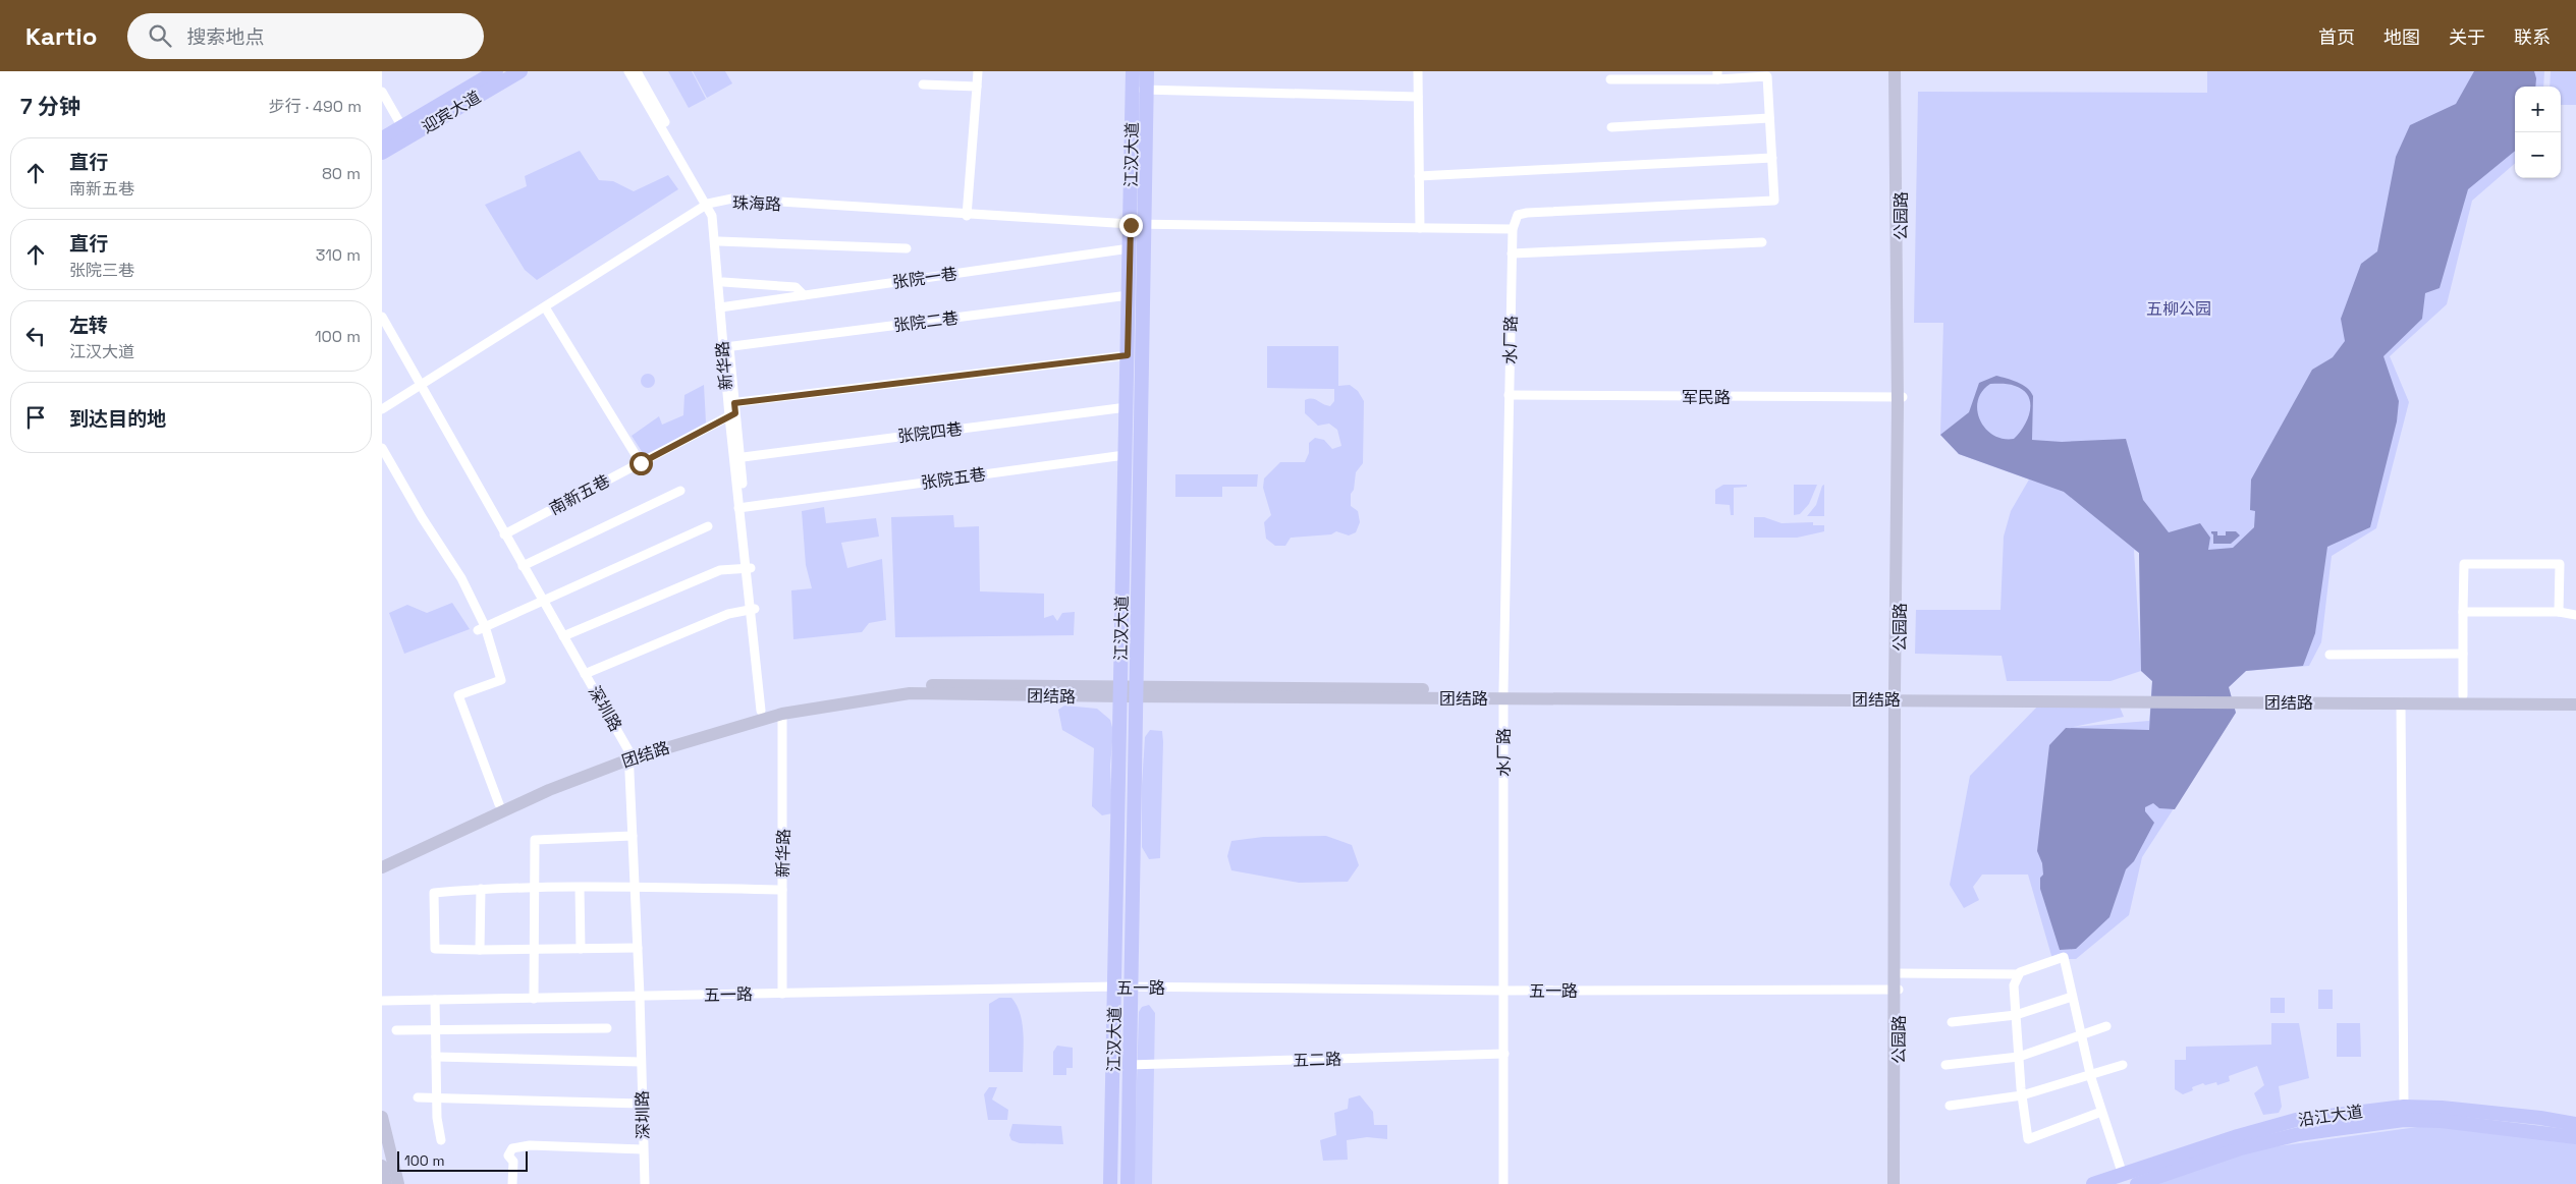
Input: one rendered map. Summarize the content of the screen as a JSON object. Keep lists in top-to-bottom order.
{
  "streets": {
    "main road": [
      "迎宾大道",
      "江汉大道",
      "公园路",
      "团结路",
      "沿江大道"
    ],
    "street": [
      "珠海路",
      "张院一巷",
      "张院二巷",
      "水厂路",
      "新华路",
      "军民路",
      "张院四巷",
      "张院五巷",
      "南新五巷",
      "深圳路",
      "五一路",
      "五二路"
    ]
  },
  "crossings": [
    ["江汉大道", "珠海路"],
    ["江汉大道", "张院一巷"],
    ["江汉大道", "张院二巷"],
    ["江汉大道", "张院四巷"],
    ["江汉大道", "张院五巷"],
    ["江汉大道", "团结路"],
    ["江汉大道", "五一路"],
    ["江汉大道", "五二路"],
    ["珠海路", "水厂路"],
    ["珠海路", "新华路"],
    ["珠海路", "深圳路"],
    ["公园路", "军民路"],
    ["公园路", "团结路"],
    ["公园路", "五一路"],
    ["张院一巷", "新华路"],
    ["张院二巷", "新华路"],
    ["水厂路", "军民路"],
    ["水厂路", "团结路"],
    ["水厂路", "五一路"],
    ["水厂路", "五二路"],
    ["新华路", "张院四巷"],
    ["新华路", "张院五巷"],
    ["新华路", "南新五巷"],
    ["新华路", "团结路"],
    ["新华路", "五一路"],
    ["南新五巷", "深圳路"],
    ["团结路", "深圳路"],
    ["深圳路", "五一路"]
  ],
  "parks": ["五柳公园"],
  "scale_bar": "100 m",
  "page": {
    "header": "Kartio",
    "search": "搜索地点",
    "nav": [
      "首页",
      "地图",
      "关于",
      "联系"
    ],
    "heading": ["7 分钟", "步行 · 490 m"],
    "map_buttons": ["+", "−"],
    "list": [
      ["直行", "南新五巷", "80 m"],
      ["直行", "张院三巷", "310 m"],
      ["左转", "江汉大道", "100 m"],
      "到达目的地"
    ],
    "scale": "100 m"
  }
}
